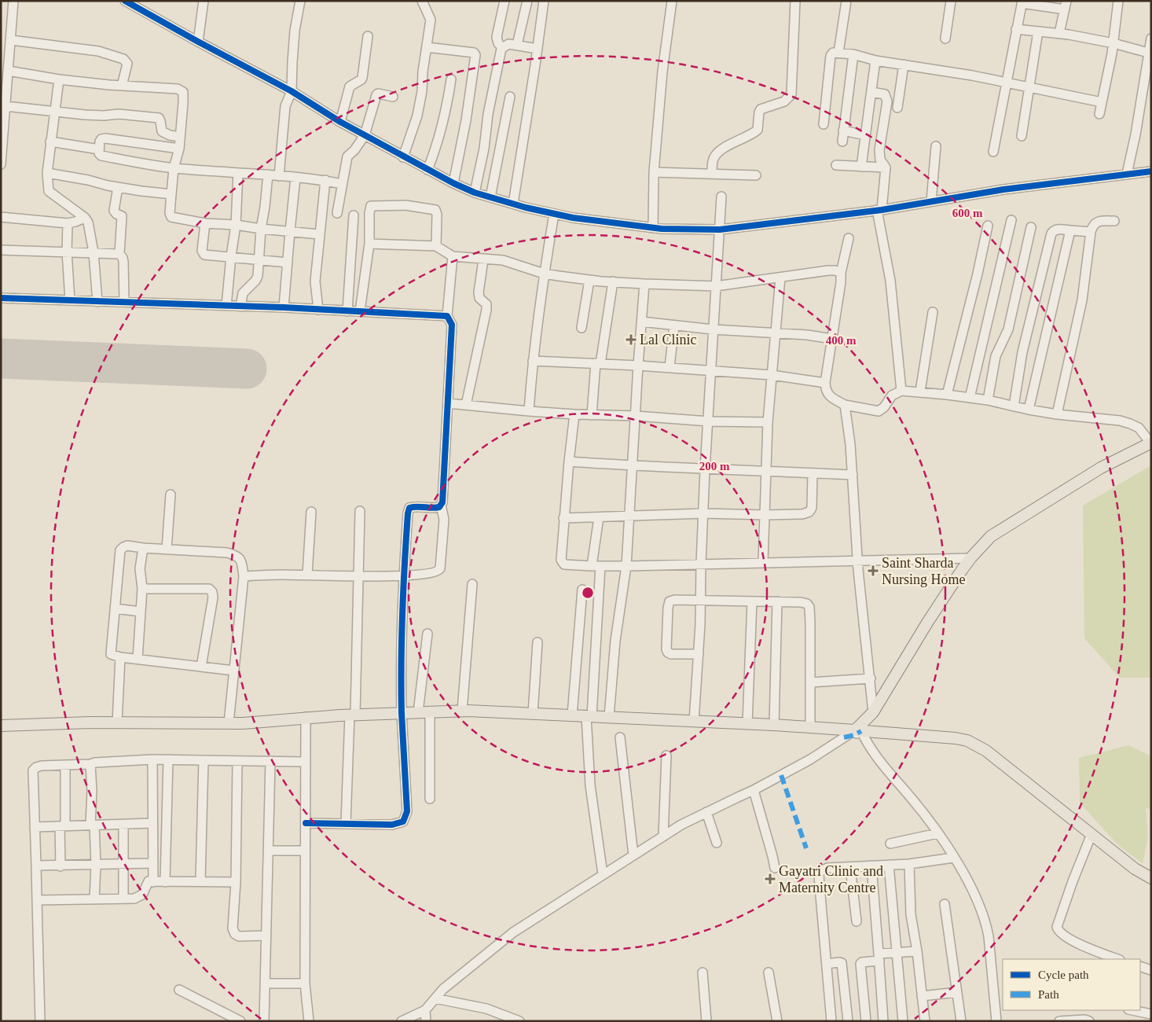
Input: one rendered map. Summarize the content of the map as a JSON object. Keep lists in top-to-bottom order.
{
  "places": {
    "health": ["Lal Clinic", "Saint Sharda Nursing Home", "Gayatri Clinic and Maternity Centre"]
  },
  "legend": ["Cycle path", "Path"],
  "rings": ["600 m", "400 m", "200 m"]
}
